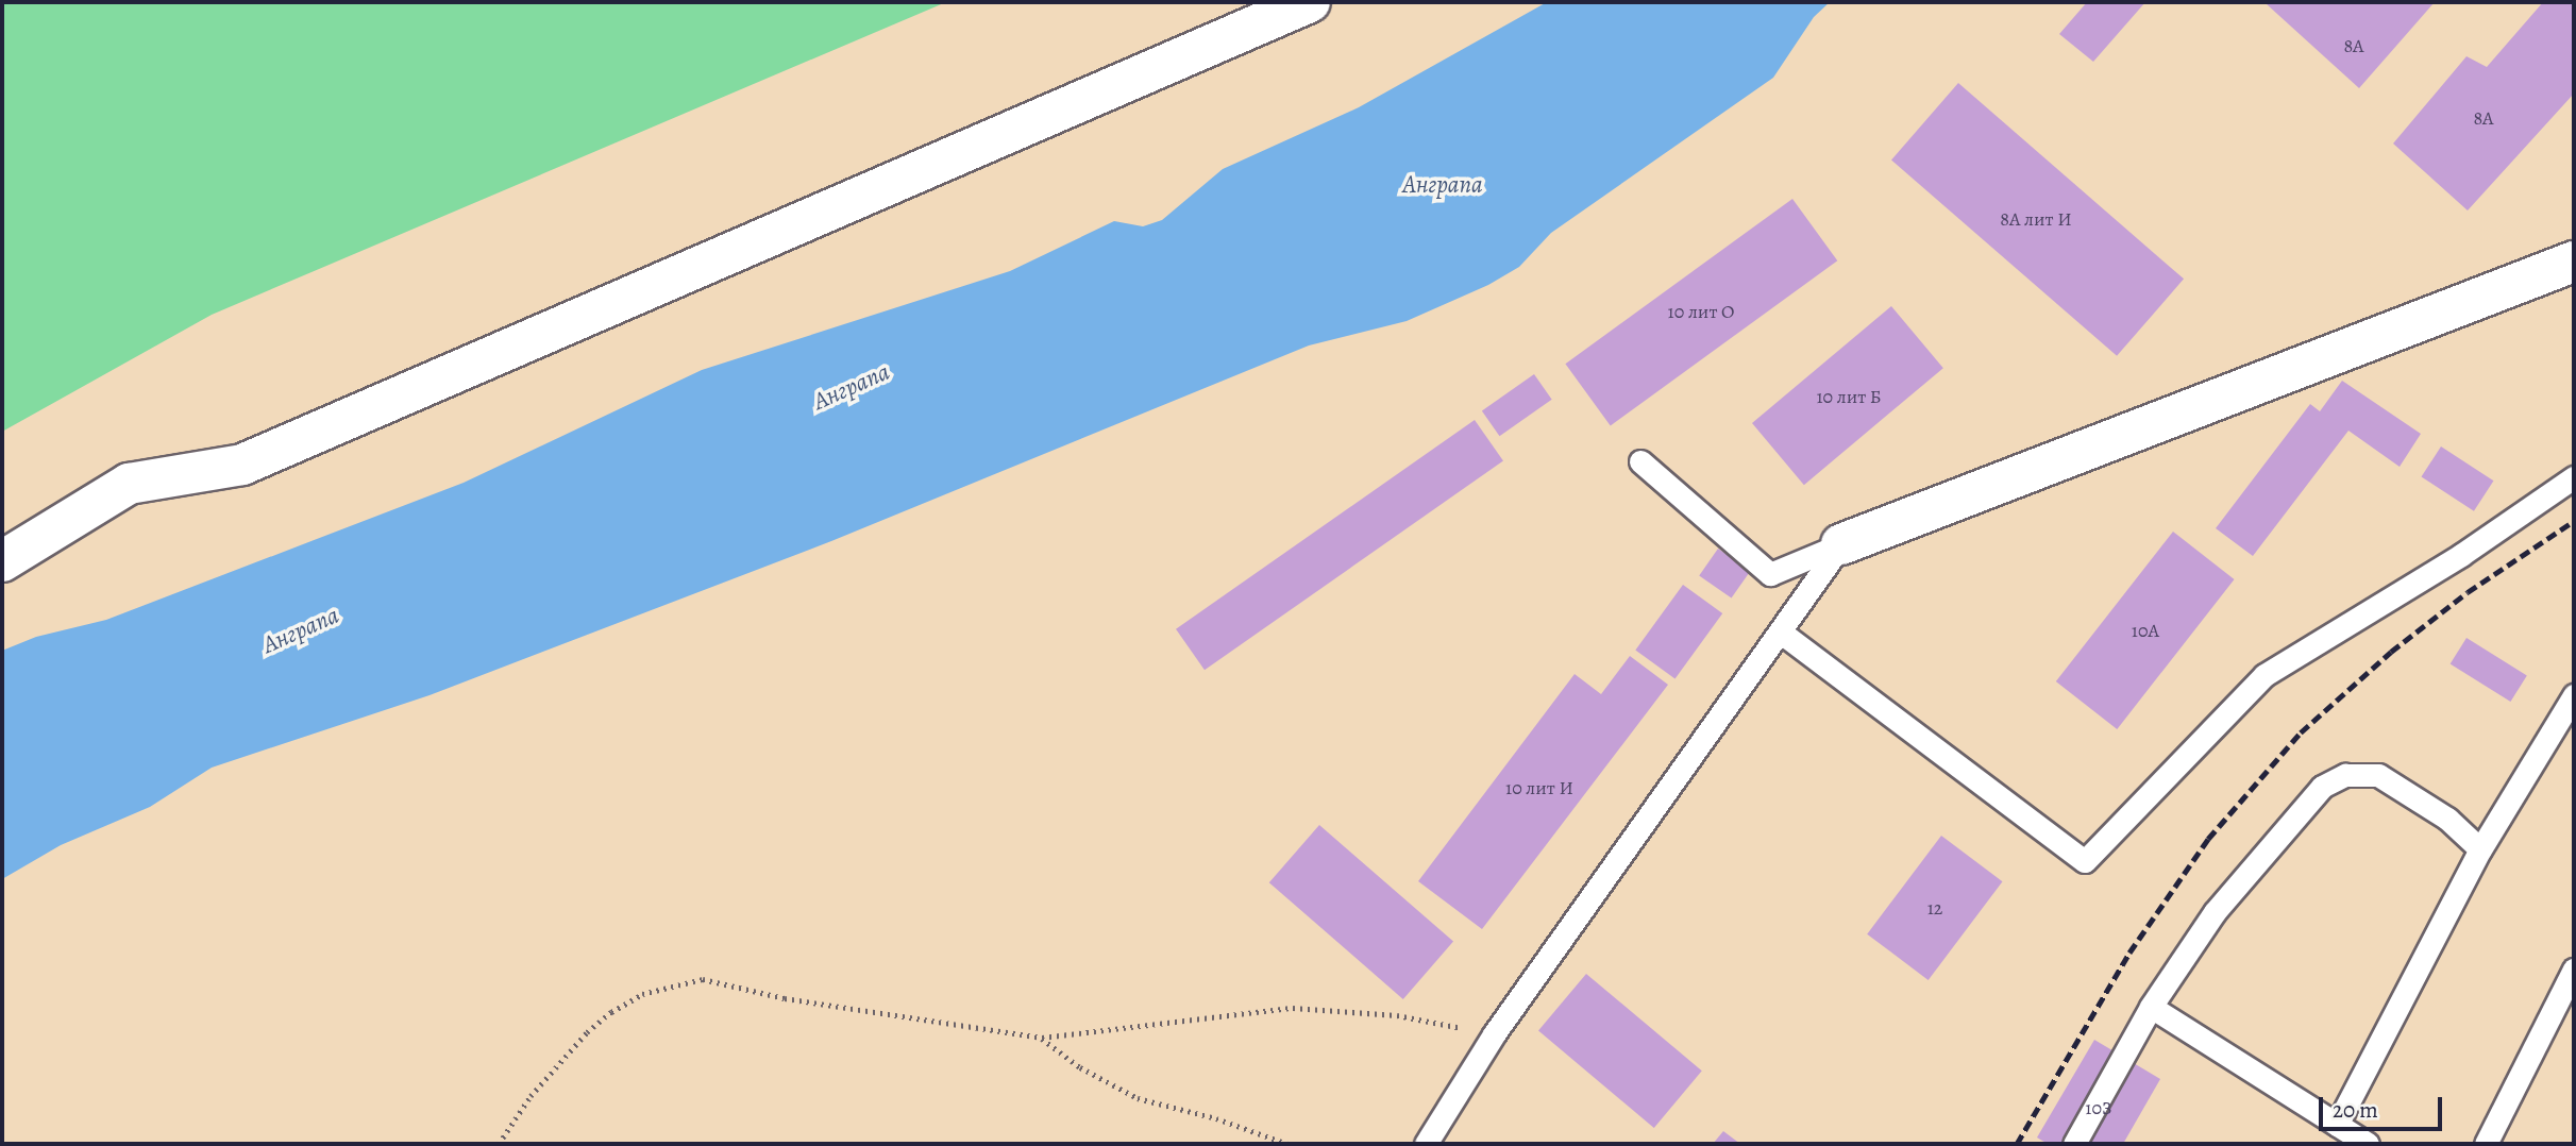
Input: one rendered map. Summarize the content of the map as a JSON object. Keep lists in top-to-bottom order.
{
  "water": ["Анграпа"],
  "house_numbers": [
    "8А",
    "8А",
    "8А лит И",
    "10 лит О",
    "10 лит Б",
    "10А",
    "10 лит И",
    "12",
    "10З"
  ],
  "scale_bar": "20 m"
}
